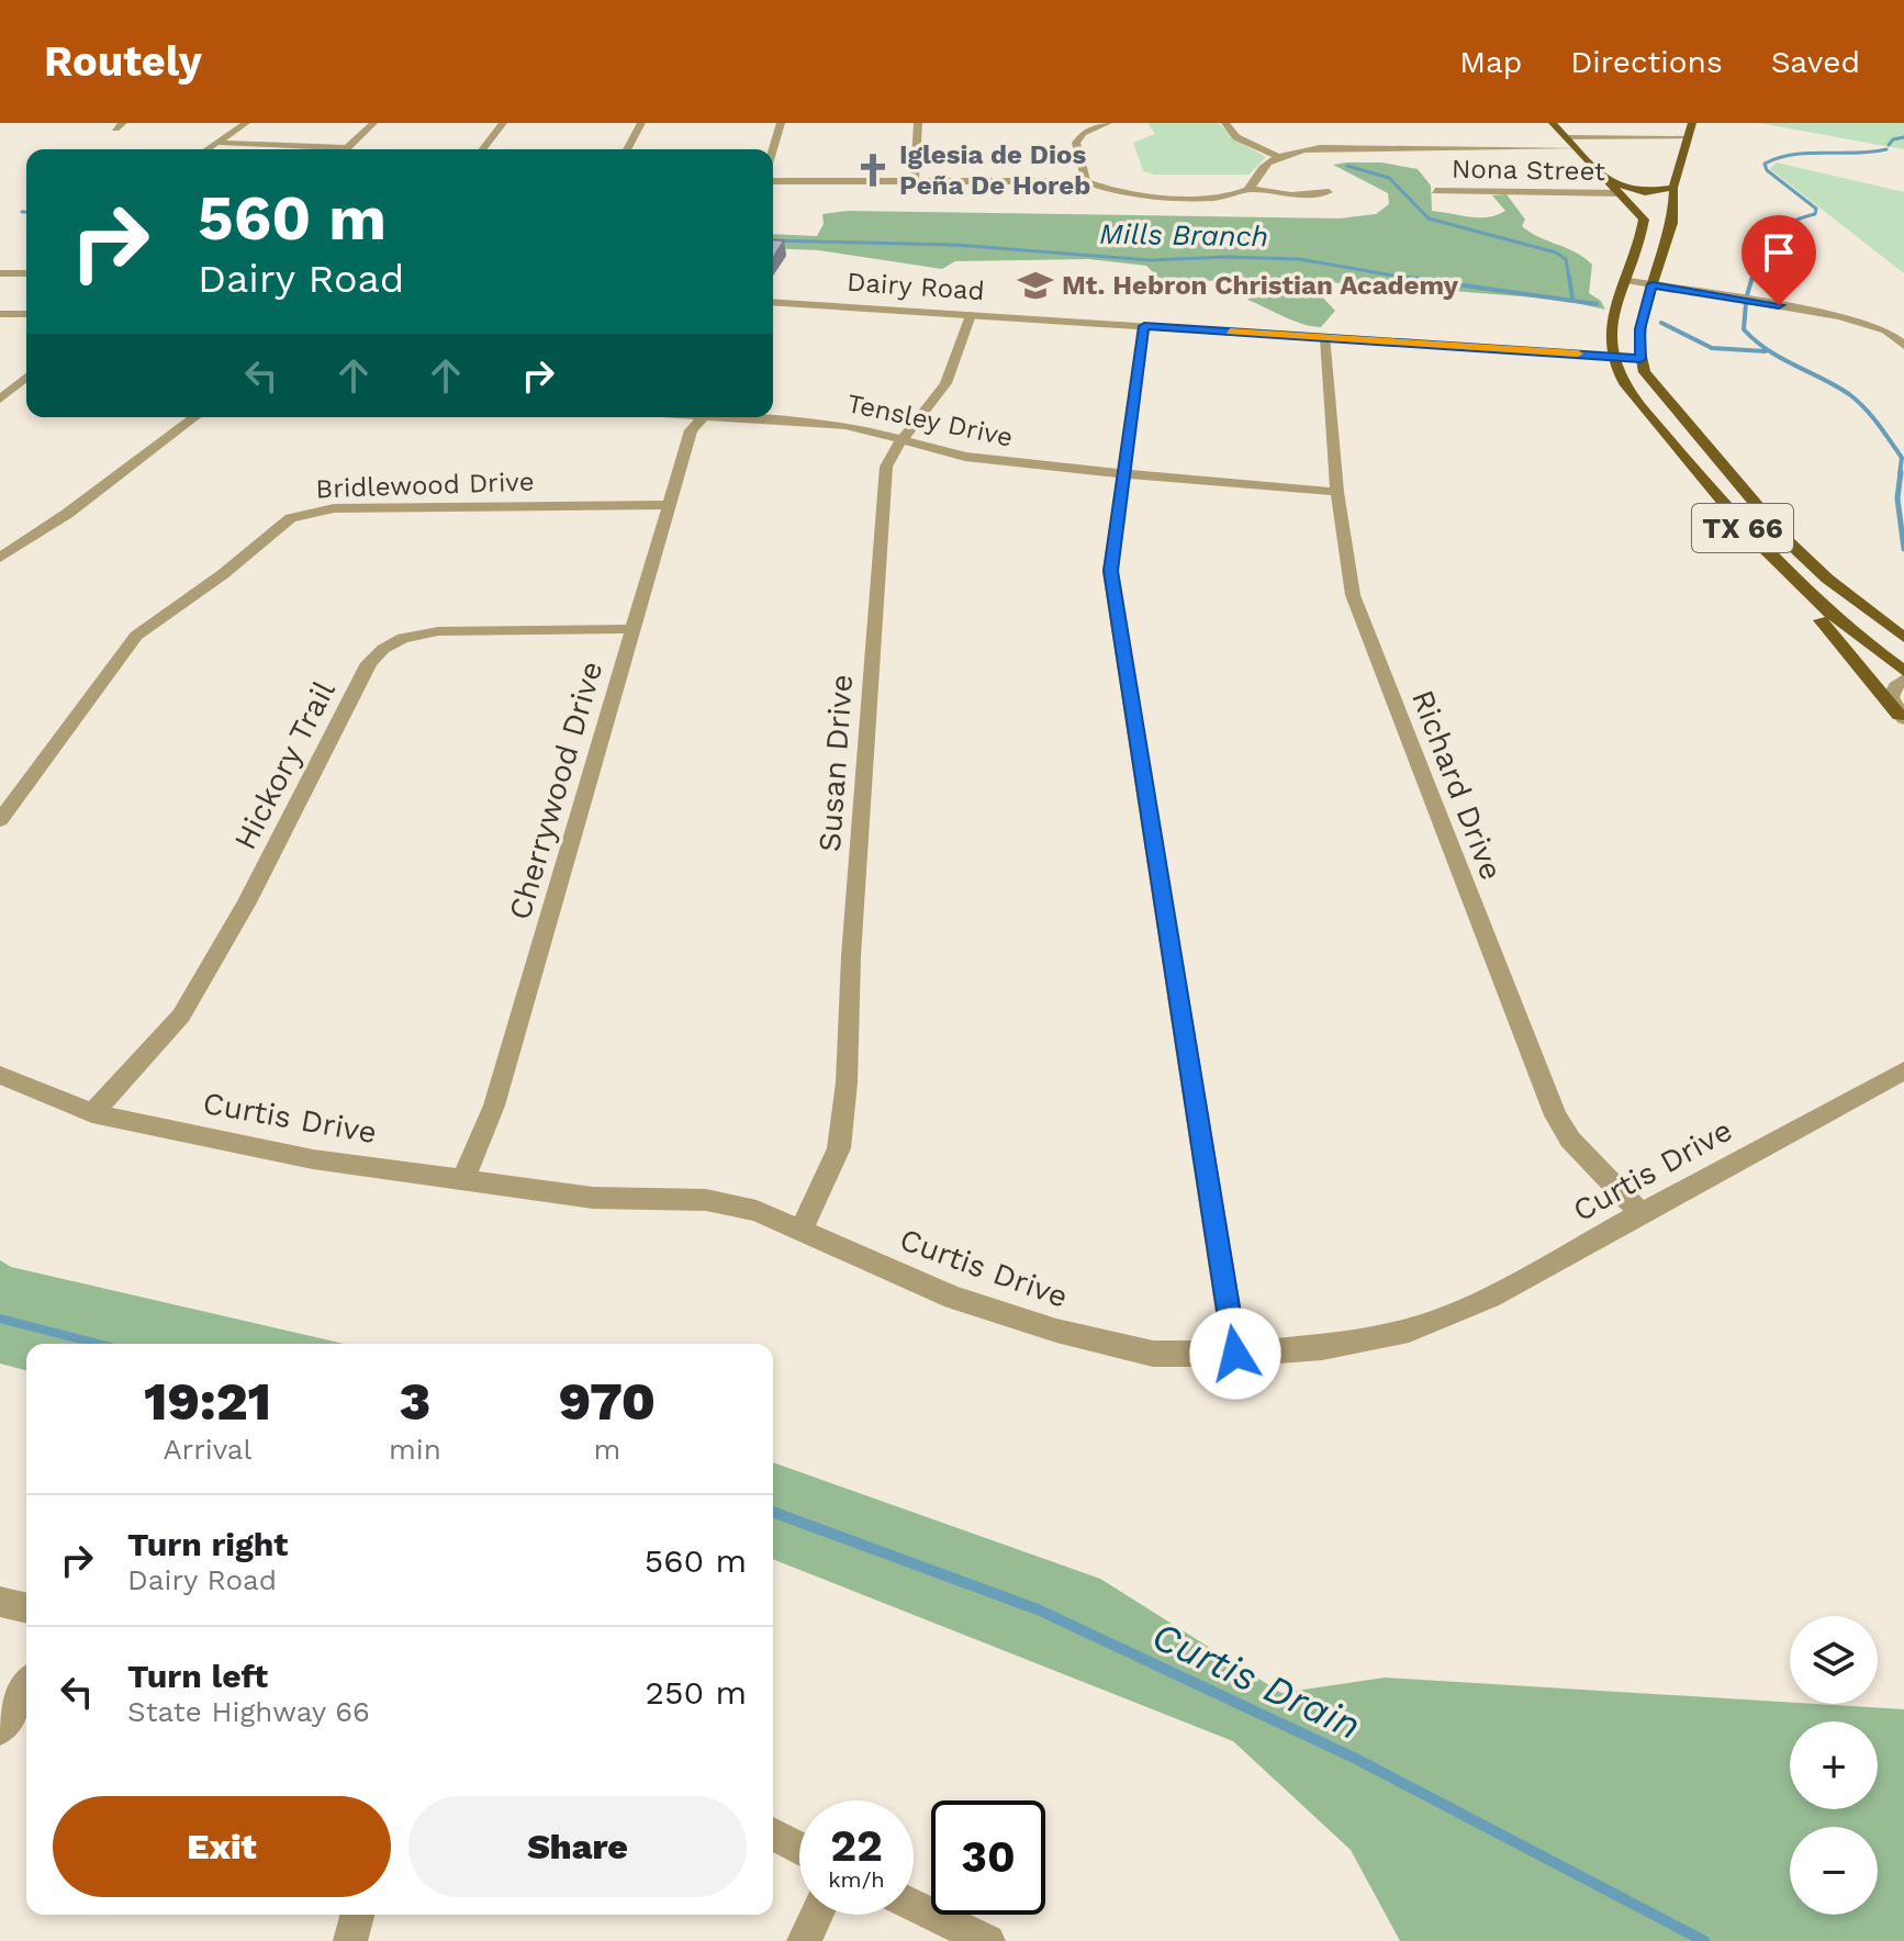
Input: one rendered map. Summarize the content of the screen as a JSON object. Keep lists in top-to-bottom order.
{
  "streets": {
    "main road": ["TX 66"],
    "street": [
      "Nona Street",
      "Dairy Road",
      "Tensley Drive",
      "Bridlewood Drive",
      "Susan Drive",
      "Hickory Trail",
      "Richard Drive",
      "Cherrywood Drive",
      "Curtis Drive"
    ]
  },
  "crossings": [
    ["Dairy Road", "TX 66"],
    ["Dairy Road", "Susan Drive"],
    ["Dairy Road", "Richard Drive"],
    ["Tensley Drive", "Susan Drive"],
    ["Tensley Drive", "Richard Drive"],
    ["Tensley Drive", "Cherrywood Drive"],
    ["Bridlewood Drive", "Cherrywood Drive"],
    ["Susan Drive", "Curtis Drive"],
    ["Hickory Trail", "Cherrywood Drive"],
    ["Hickory Trail", "Curtis Drive"],
    ["Richard Drive", "Curtis Drive"],
    ["Cherrywood Drive", "Curtis Drive"]
  ],
  "water": ["Mills Branch", "Curtis Drain"],
  "places": {
    "church": ["Iglesia de Dios Peña De Horeb"],
    "school or university": ["Mt. Hebron Christian Academy"]
  },
  "page": {
    "header": "Routely",
    "nav": ["Map", "Directions", "Saved"],
    "turn": ["560 m", "Dairy Road"],
    "eta": [
      "19:21",
      "Arrival",
      "3",
      "min",
      "970",
      "m"
    ],
    "list": [
      {
        "name": "Turn right",
        "note": "Dairy Road",
        "value": "560 m"
      },
      {
        "name": "Turn left",
        "note": "State Highway 66",
        "value": "250 m"
      }
    ],
    "map_buttons": ["+", "−"],
    "buttons": ["Exit", "Share"],
    "speed": "22 km/h",
    "limit": "30"
  }
}
